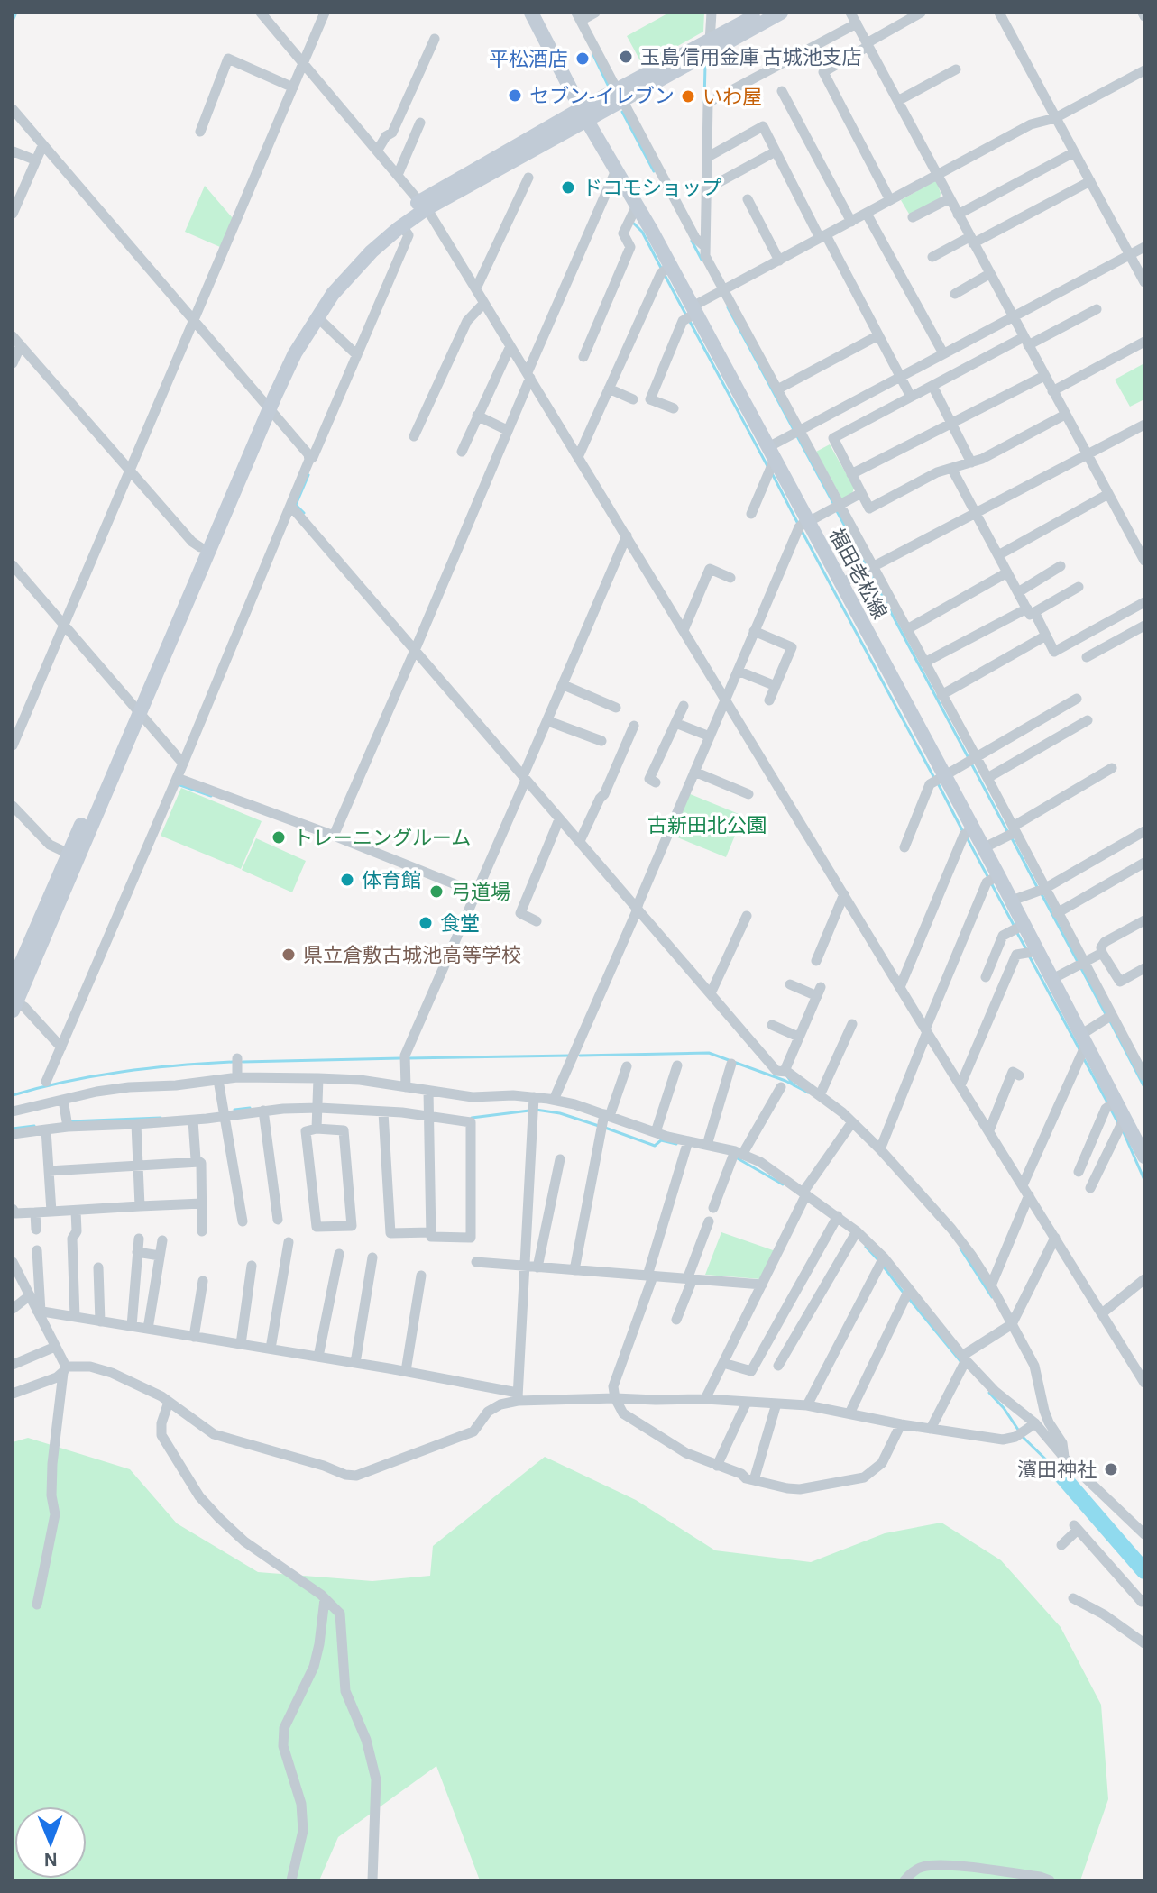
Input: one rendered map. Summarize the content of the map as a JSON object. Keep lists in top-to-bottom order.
{
  "streets": {
    "street": ["福田老松線"]
  },
  "parks": ["古新田北公園"],
  "places": [
    "玉島信用金庫 古城池支店",
    "平松酒店",
    "セブン-イレブン",
    "いわ屋",
    "ドコモショップ",
    "トレーニングルーム",
    "体育館",
    "弓道場",
    "食堂",
    "県立倉敷古城池高等学校",
    "濱田神社"
  ],
  "north": "bottom"
}
